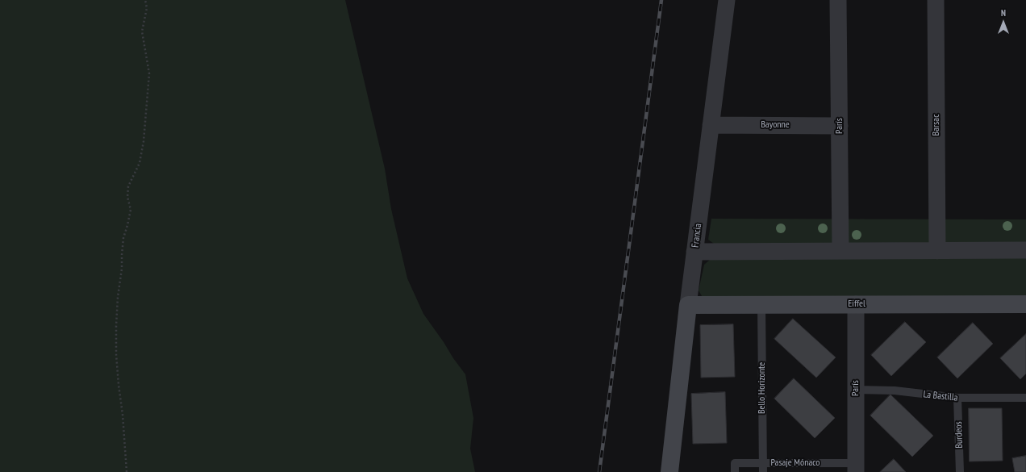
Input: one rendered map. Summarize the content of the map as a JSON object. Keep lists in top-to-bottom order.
{
  "streets": {
    "street": [
      "Bayonne",
      "Barsac",
      "París",
      "Francia",
      "Eiffel"
    ],
    "lane": [
      "Bello Horizonte",
      "La Bastilla",
      "Burdeos",
      "Pasaje Mónaco"
    ]
  },
  "crossings": [
    ["Bayonne", "París"],
    ["Bayonne", "Francia"],
    ["París", "Eiffel"],
    ["París", "La Bastilla"],
    ["París", "Pasaje Mónaco"],
    ["Francia", "Eiffel"],
    ["Eiffel", "Bello Horizonte"],
    ["Bello Horizonte", "Pasaje Mónaco"],
    ["La Bastilla", "Burdeos"]
  ],
  "north": "top"
}
